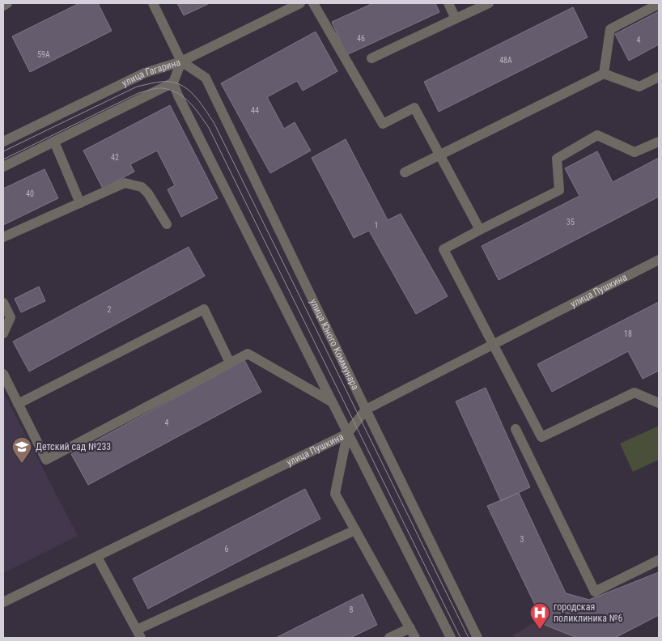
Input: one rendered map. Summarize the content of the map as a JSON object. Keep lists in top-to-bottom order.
{
  "streets": {
    "street": ["улица Гагарина", "улица Пушкина", "улица Юного Коммунара"]
  },
  "crossings": [
    ["улица Гагарина", "улица Юного Коммунара"],
    ["улица Пушкина", "улица Юного Коммунара"]
  ],
  "places": {
    "school or university": ["Детский сад №233"],
    "hospital": ["городская поликлиника №6"]
  },
  "house_numbers": [
    "46",
    "4",
    "59А",
    "48А",
    "44",
    "42",
    "40",
    "35",
    "1",
    "2",
    "18",
    "4",
    "3",
    "6",
    "8"
  ]
}
